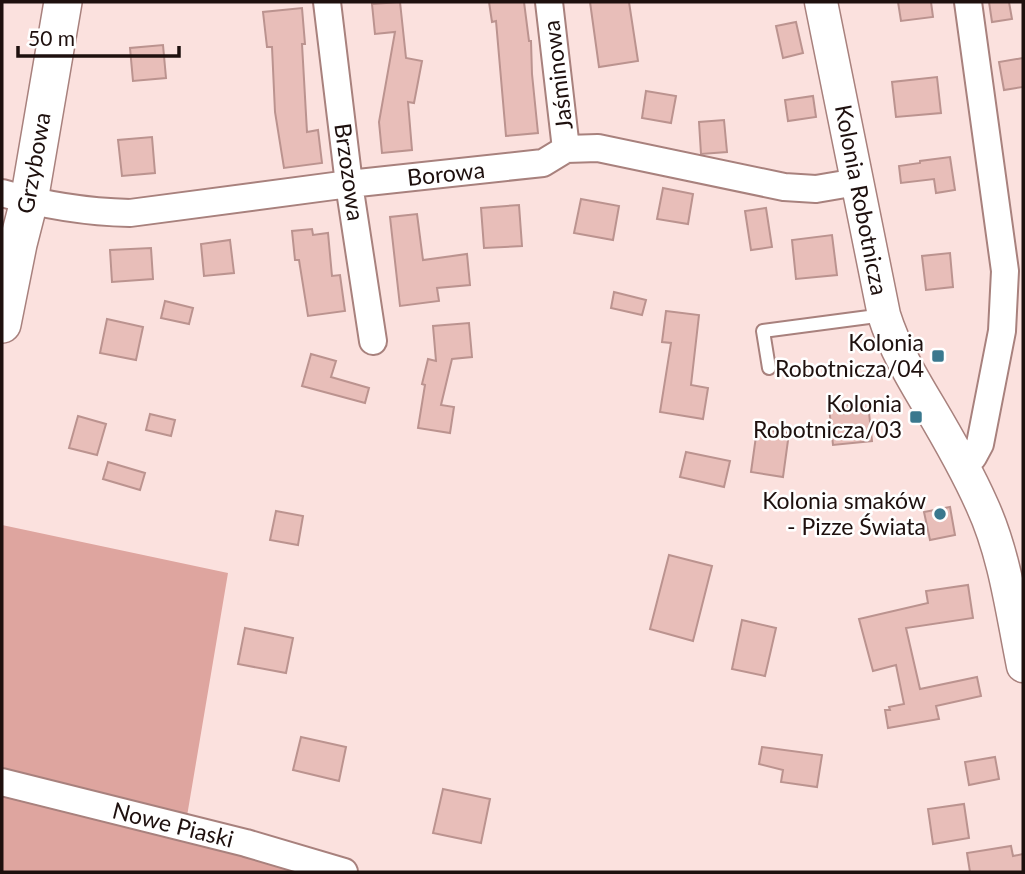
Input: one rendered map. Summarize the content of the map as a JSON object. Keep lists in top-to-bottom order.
{
  "streets": {
    "main road": ["Grzybowa"],
    "street": [
      "Jaśminowa",
      "Brzozowa",
      "Borowa",
      "Kolonia Robotnicza",
      "Nowe Piaski"
    ]
  },
  "crossings": [
    ["Jaśminowa", "Borowa"],
    ["Grzybowa", "Borowa"],
    ["Brzozowa", "Borowa"],
    ["Borowa", "Kolonia Robotnicza"]
  ],
  "places": {
    "transit": ["Kolonia Robotnicza/04", "Kolonia Robotnicza/03"],
    "other": ["Kolonia smaków - Pizze Świata"]
  },
  "scale_bar": "50 m"
}
